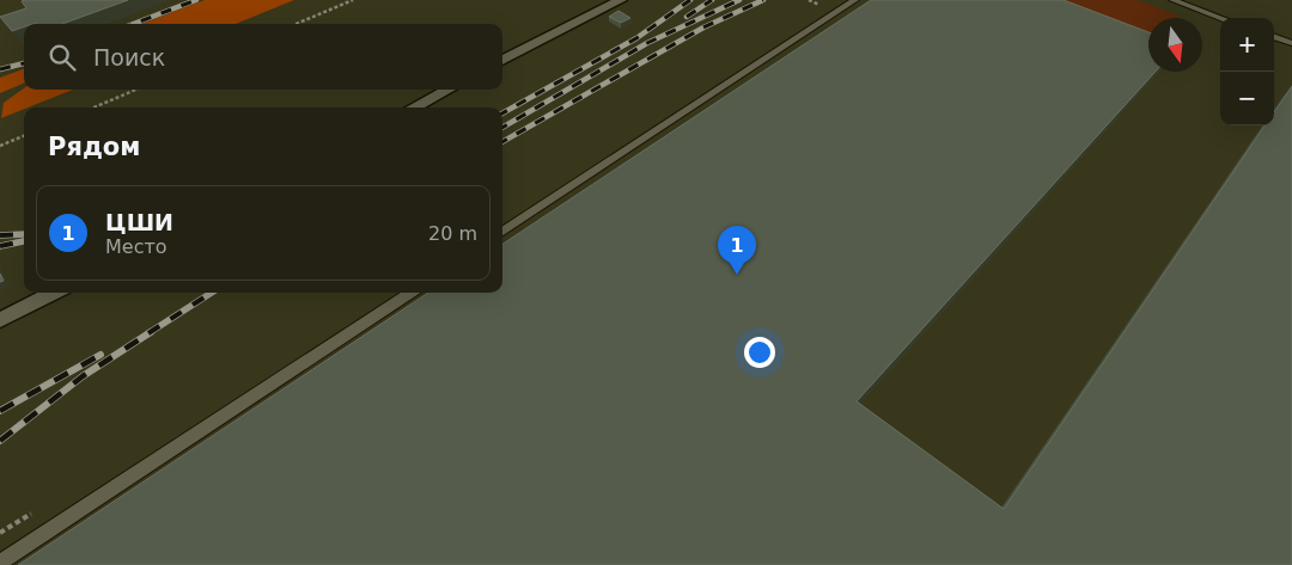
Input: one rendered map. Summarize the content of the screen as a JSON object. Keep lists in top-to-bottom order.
{
  "north": "bottom",
  "page": {
    "map_buttons": ["+", "−"],
    "search": "Поиск",
    "heading": "Рядом",
    "list": [
      {
        "mark": "1",
        "name": "ЦШИ",
        "note": "Место",
        "value": "20 m"
      }
    ],
    "pins": "1"
  }
}
